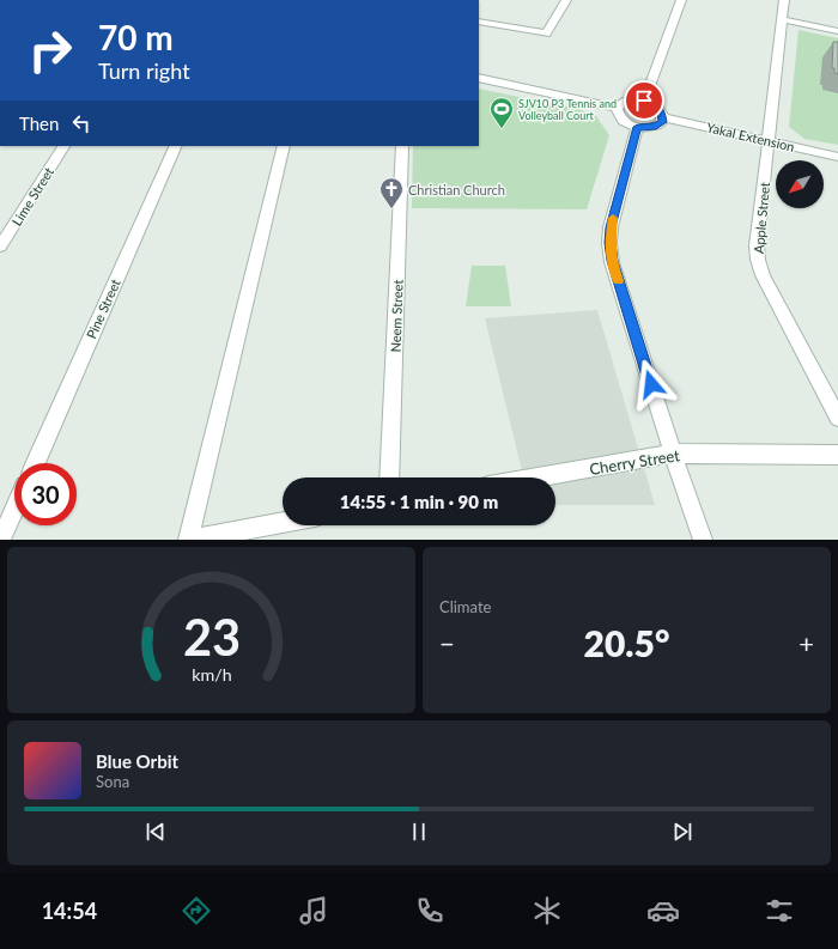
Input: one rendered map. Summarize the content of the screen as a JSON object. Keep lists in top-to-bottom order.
{
  "streets": {
    "street": [
      "Yakal Extension",
      "Lime Street",
      "Apple Street",
      "Pine Street",
      "Neem Street",
      "Cherry Street"
    ]
  },
  "crossings": [
    ["Yakal Extension", "Apple Street"]
  ],
  "places": {
    "sports": ["SJV10 P3 Tennis and Volleyball Court"],
    "church": ["Christian Church"]
  },
  "north": "bottom left",
  "page": {
    "turn": ["70 m", "Turn right"],
    "then": "Then",
    "limit": "30",
    "trip": "14:55 · 1 min · 90 m",
    "tile": "Climate",
    "heat": ["−", "20.5°", "+"],
    "song": ["Blue Orbit", "Sona"],
    "tabs": "14:54",
    "gauge": ["23", "km/h"]
  }
}
